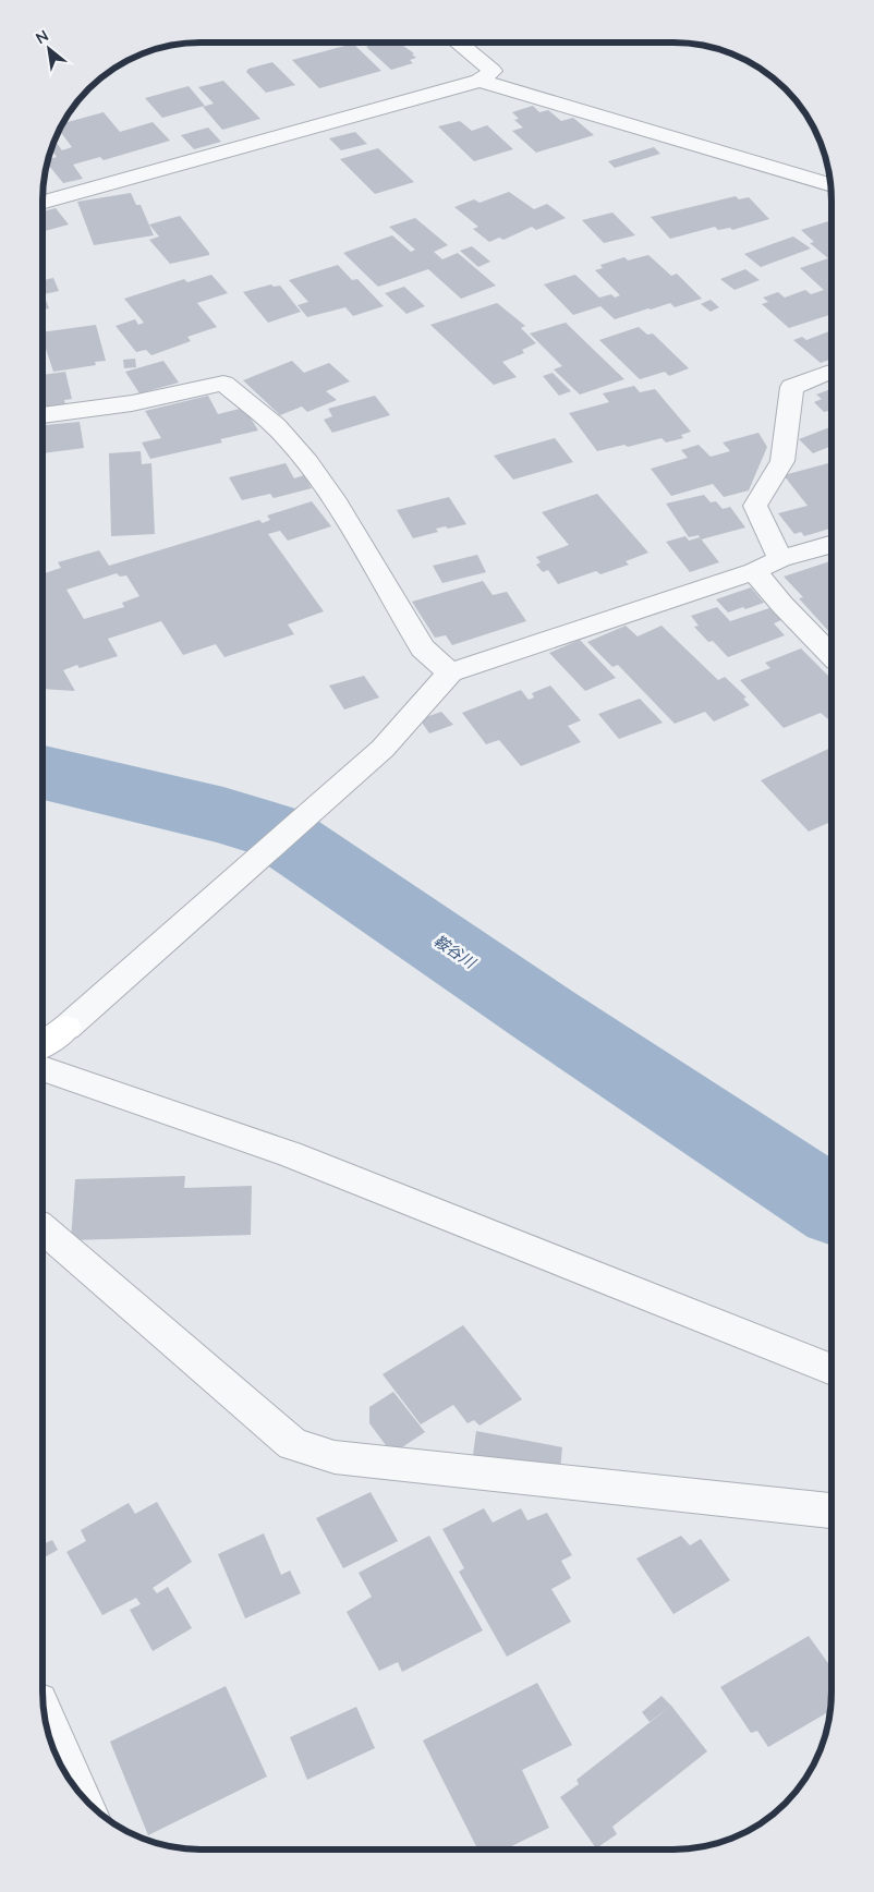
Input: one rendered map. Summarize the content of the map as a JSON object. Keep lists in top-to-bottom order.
{
  "water": ["鞍谷川"],
  "north": "top left"
}
